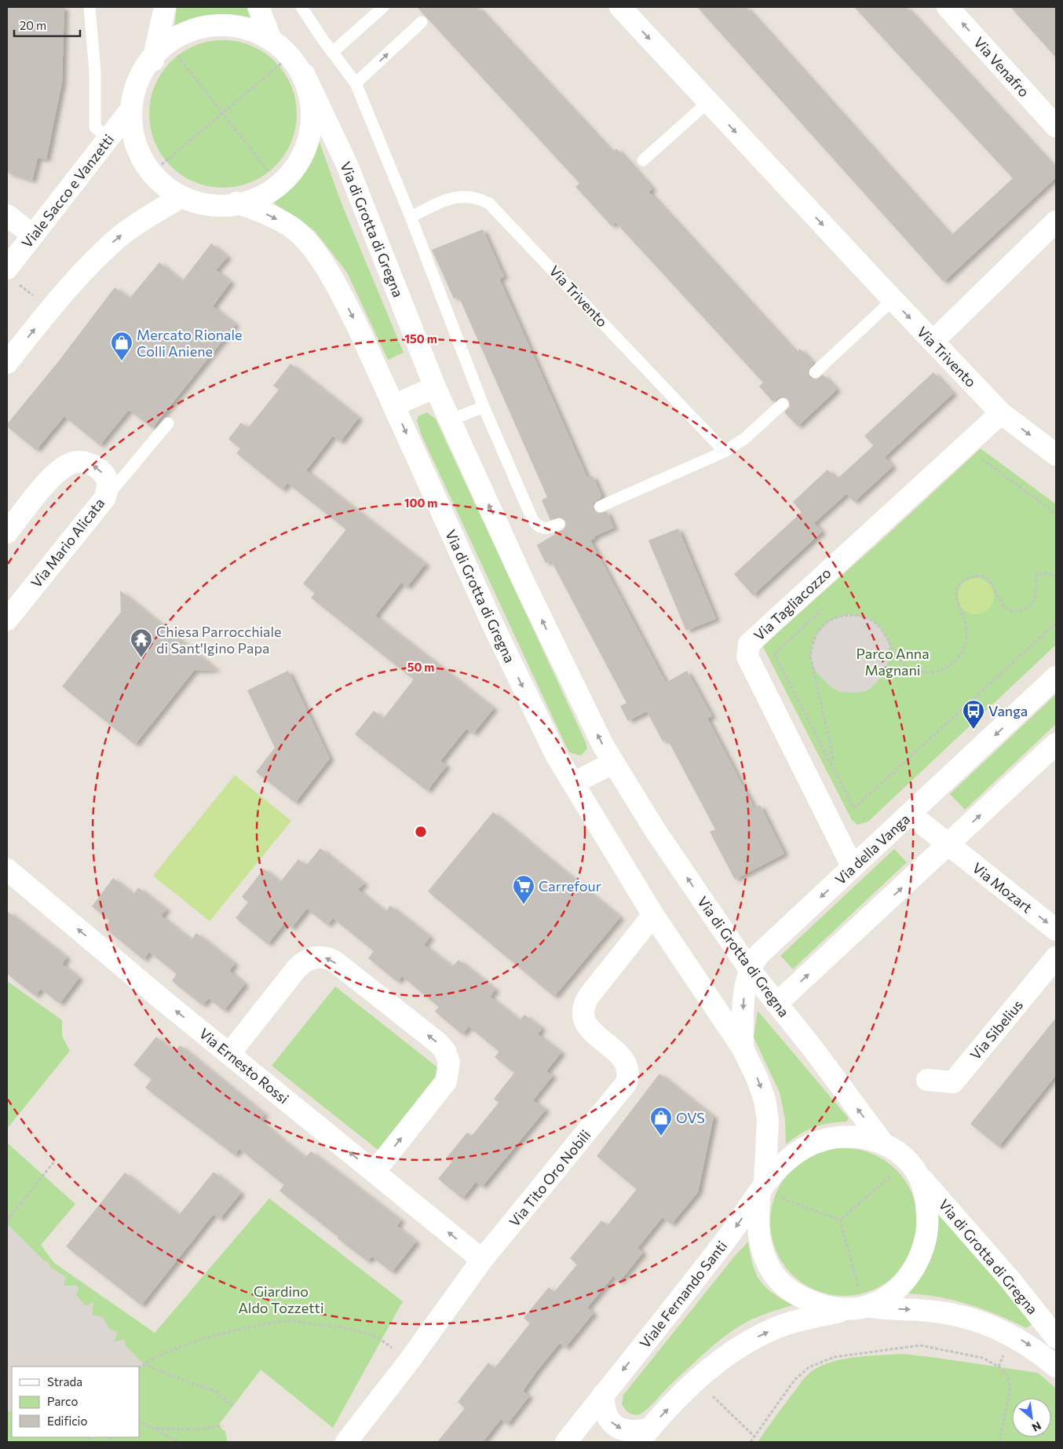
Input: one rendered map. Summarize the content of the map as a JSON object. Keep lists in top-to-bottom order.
{
  "streets": {
    "street": [
      "Via Venafro",
      "Viale Sacco e Vanzetti",
      "Via di Grotta di Gregna",
      "Via Trivento",
      "Via Mario Alicata",
      "Via Tagliacozzo",
      "Via della Vanga",
      "Via Mozart",
      "Via Sibelius",
      "Via Ernesto Rossi",
      "Via Tito Oro Nobili",
      "Viale Fernando Santi"
    ]
  },
  "crossings": [
    ["Viale Sacco e Vanzetti", "Via di Grotta di Gregna"],
    ["Via di Grotta di Gregna", "Via della Vanga"],
    ["Via di Grotta di Gregna", "Via Tito Oro Nobili"],
    ["Via di Grotta di Gregna", "Viale Fernando Santi"],
    ["Via Trivento", "Via Tagliacozzo"],
    ["Via Tagliacozzo", "Via della Vanga"],
    ["Via della Vanga", "Via Mozart"],
    ["Via Ernesto Rossi", "Via Tito Oro Nobili"]
  ],
  "one_way": [
    "Via Venafro",
    "Via Trivento",
    "Via Mozart",
    "Via Ernesto Rossi"
  ],
  "parks": ["Parco Anna Magnani", "Giardino Aldo Tozzetti"],
  "places": {
    "shop": ["Mercato Rionale Colli Aniene", "OVS"],
    "temple": ["Chiesa Parrocchiale di Sant'Igino Papa"],
    "bus stop": ["Vanga"],
    "supermarket": ["Carrefour"]
  },
  "legend": ["Strada", "Parco", "Edificio"],
  "scale_bar": "20 m",
  "north": "bottom right",
  "rings": ["150 m", "100 m", "50 m"]
}
